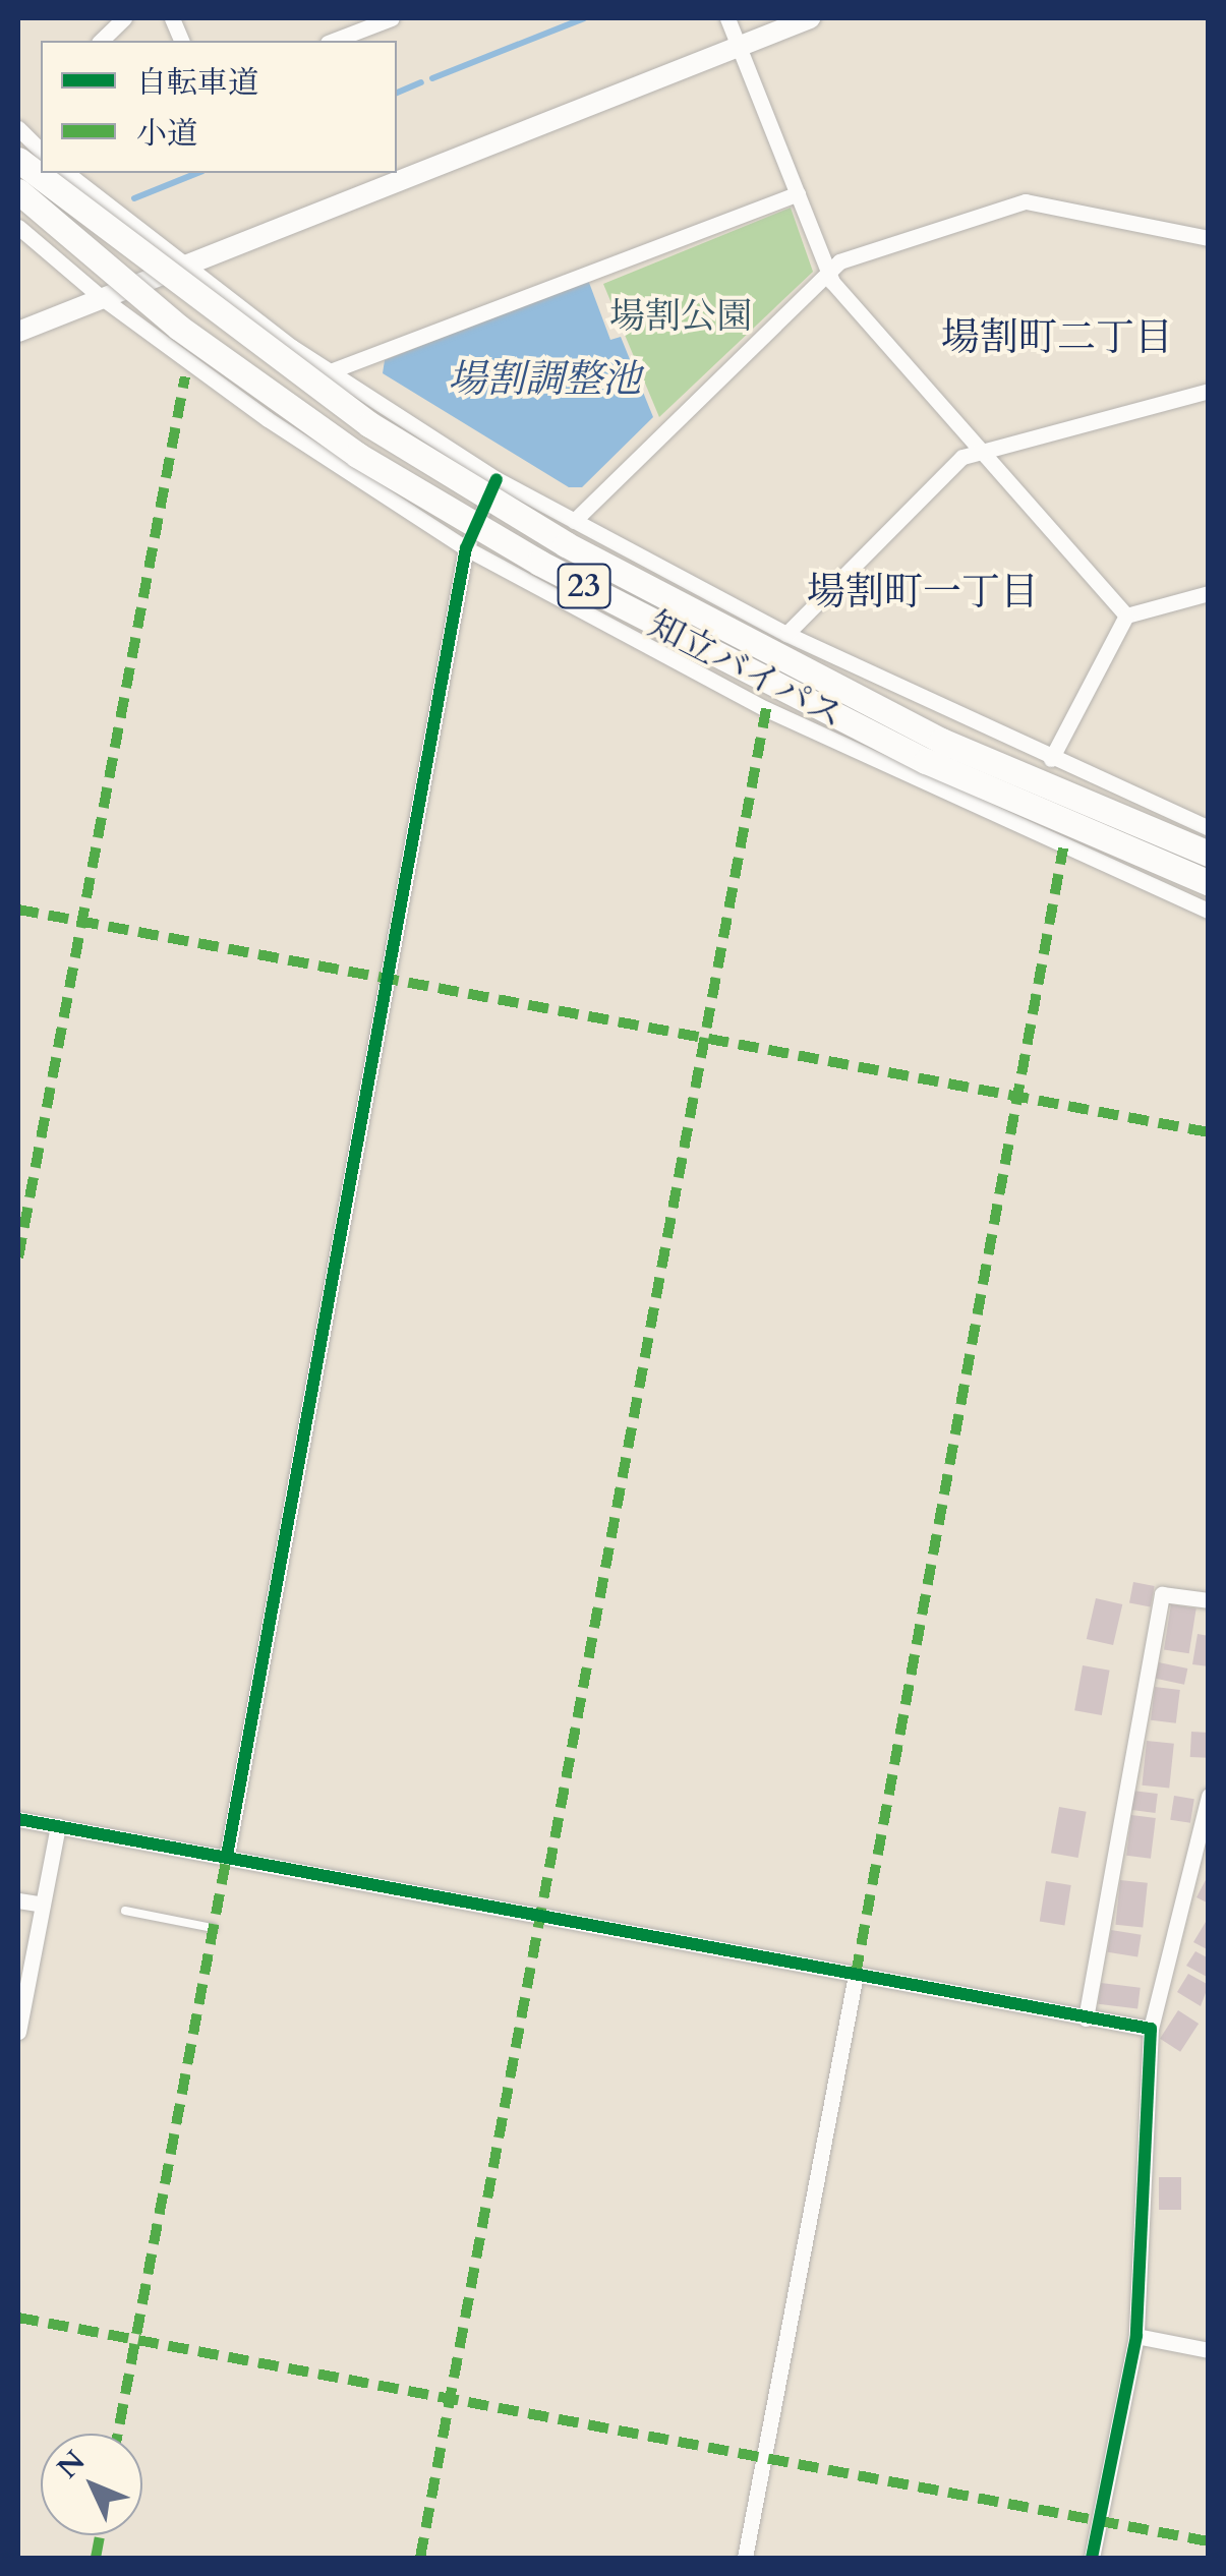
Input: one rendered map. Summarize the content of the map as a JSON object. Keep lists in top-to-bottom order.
{
  "streets": {
    "highway": ["23", "知立バイパス"]
  },
  "districts": ["場割町二丁目", "場割町一丁目"],
  "water": ["場割調整池"],
  "parks": ["場割公園"],
  "legend": ["自転車道", "小道"],
  "north": "top left"
}
